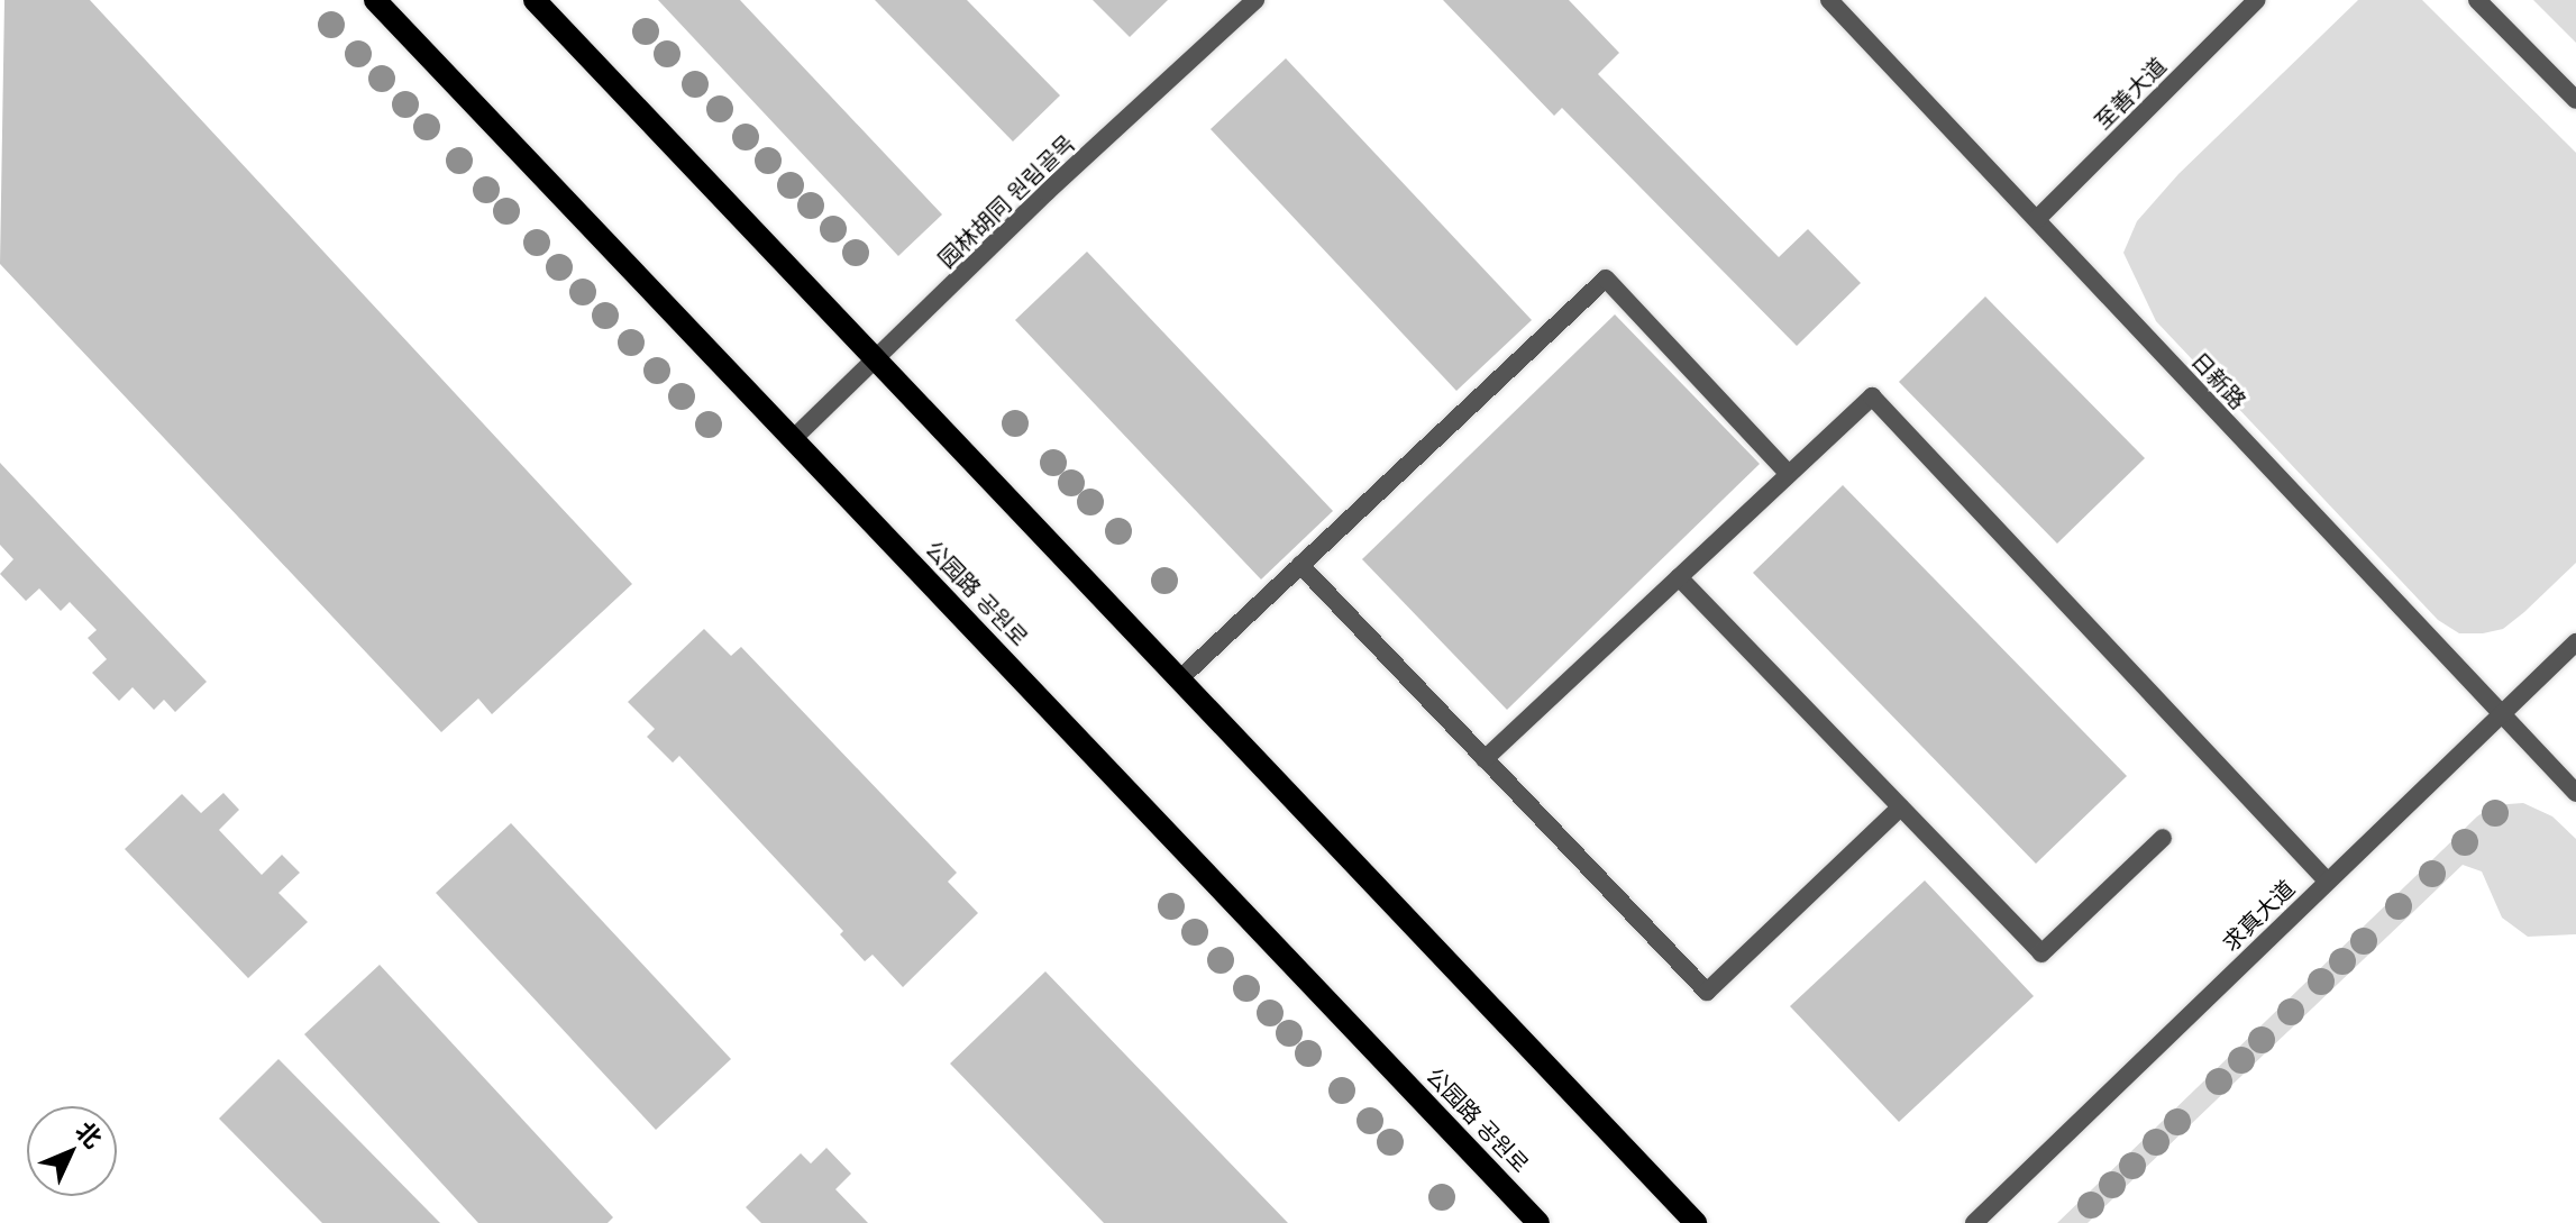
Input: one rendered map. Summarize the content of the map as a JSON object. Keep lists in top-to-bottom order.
{
  "streets": {
    "main road": ["公园路 공원로"],
    "street": [
      "至善大道",
      "园林胡同 원림골목",
      "日新路",
      "求真大道"
    ]
  },
  "crossings": [
    ["至善大道", "日新路"],
    ["园林胡同 원림골목", "公园路 공원로"],
    ["日新路", "求真大道"]
  ],
  "north": "top right"
}
